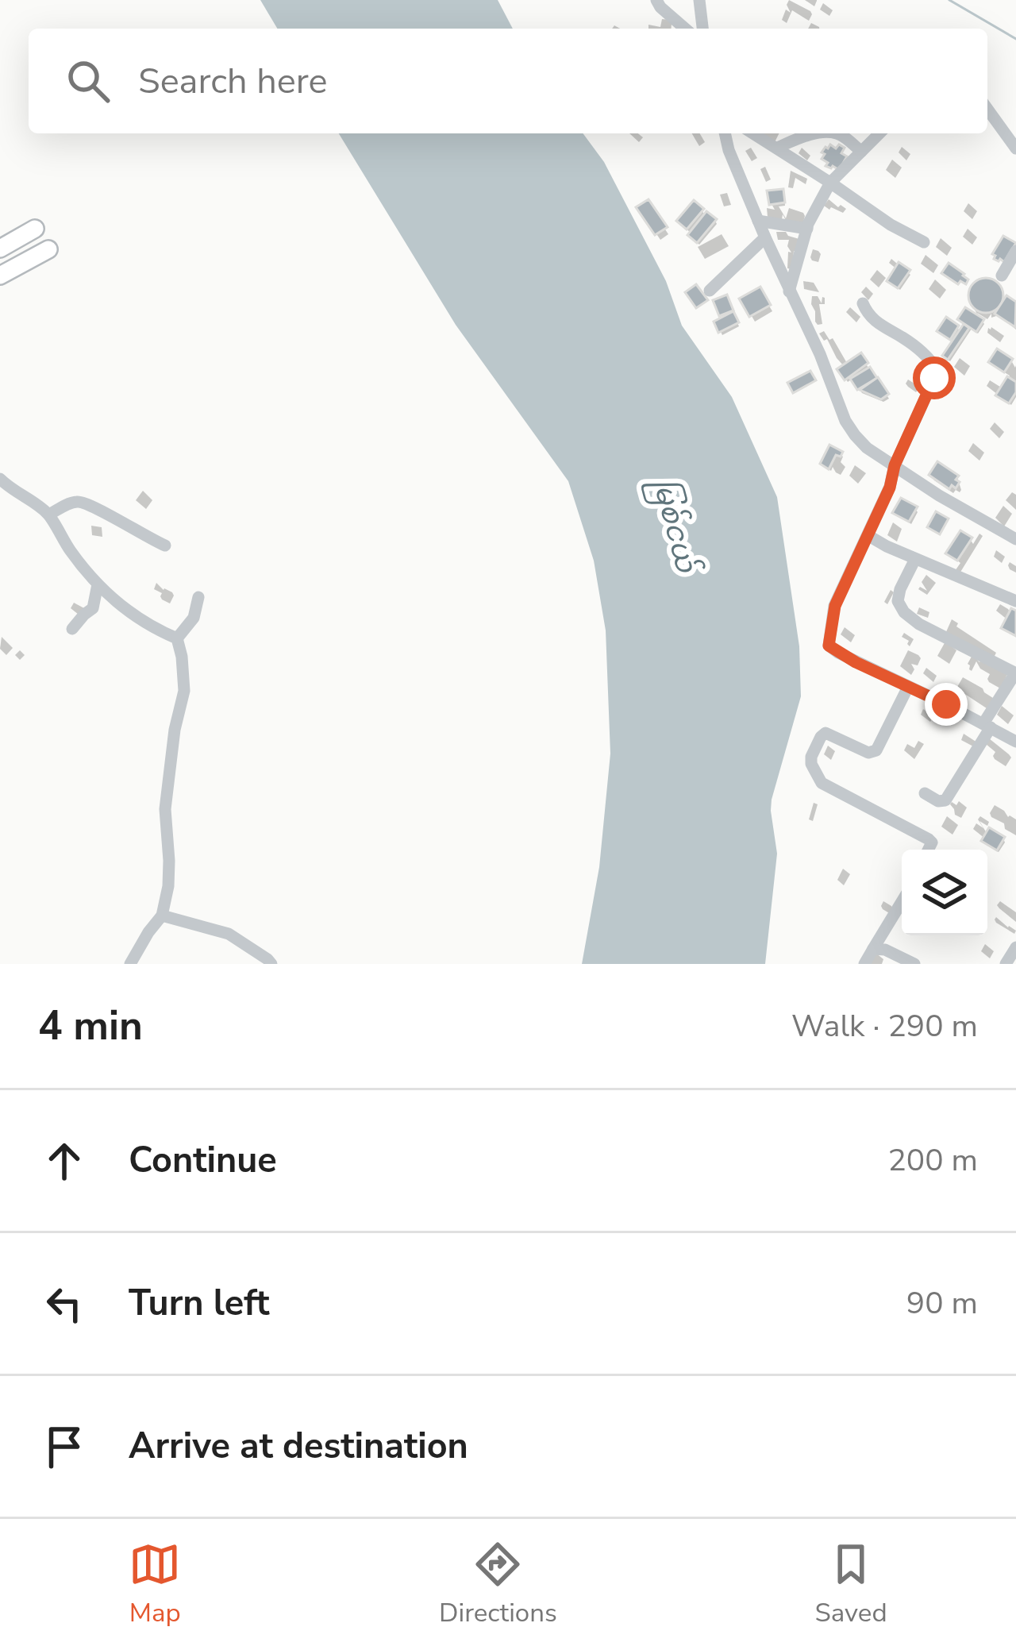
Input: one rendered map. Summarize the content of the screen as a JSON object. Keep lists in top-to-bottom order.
{
  "water": ["မြစ်ငယ်"],
  "page": {
    "search": "Search here",
    "heading": ["4 min", "Walk · 290 m"],
    "list": [
      ["Continue", "200 m"],
      ["Turn left", "90 m"],
      "Arrive at destination"
    ],
    "nav": ["Map", "Directions", "Saved"]
  }
}
